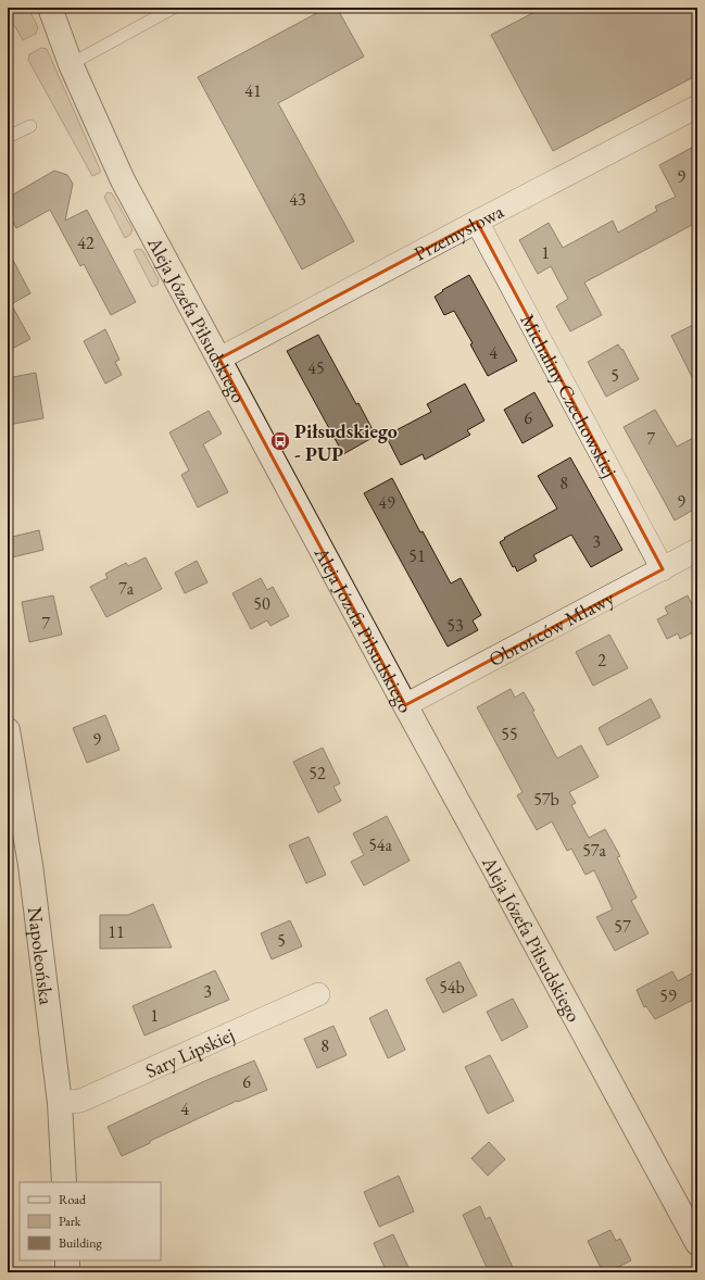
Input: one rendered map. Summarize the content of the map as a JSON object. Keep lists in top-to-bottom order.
{
  "streets": {
    "main road": ["Aleja Józefa Piłsudskiego", "Napoleońska"],
    "street": [
      "Przemysłowa",
      "Michaliny Czechowskiej",
      "Obrońców Mławy",
      "Sary Lipskiej"
    ]
  },
  "crossings": [
    ["Przemysłowa", "Aleja Józefa Piłsudskiego"],
    ["Przemysłowa", "Michaliny Czechowskiej"],
    ["Aleja Józefa Piłsudskiego", "Obrońców Mławy"],
    ["Michaliny Czechowskiej", "Obrońców Mławy"],
    ["Napoleońska", "Sary Lipskiej"]
  ],
  "places": {
    "bus stop": ["Piłsudskiego - PUP"]
  },
  "house_numbers": [
    "41",
    "9",
    "43",
    "42",
    "1",
    "4",
    "45",
    "5",
    "6",
    "7",
    "8",
    "9",
    "49",
    "3",
    "51",
    "7a",
    "50",
    "7",
    "53",
    "2",
    "55",
    "9",
    "52",
    "57b",
    "54a",
    "57a",
    "57",
    "11",
    "5",
    "54b",
    "3",
    "59",
    "1",
    "8",
    "6",
    "4"
  ],
  "legend": ["Road", "Park", "Building"]
}
